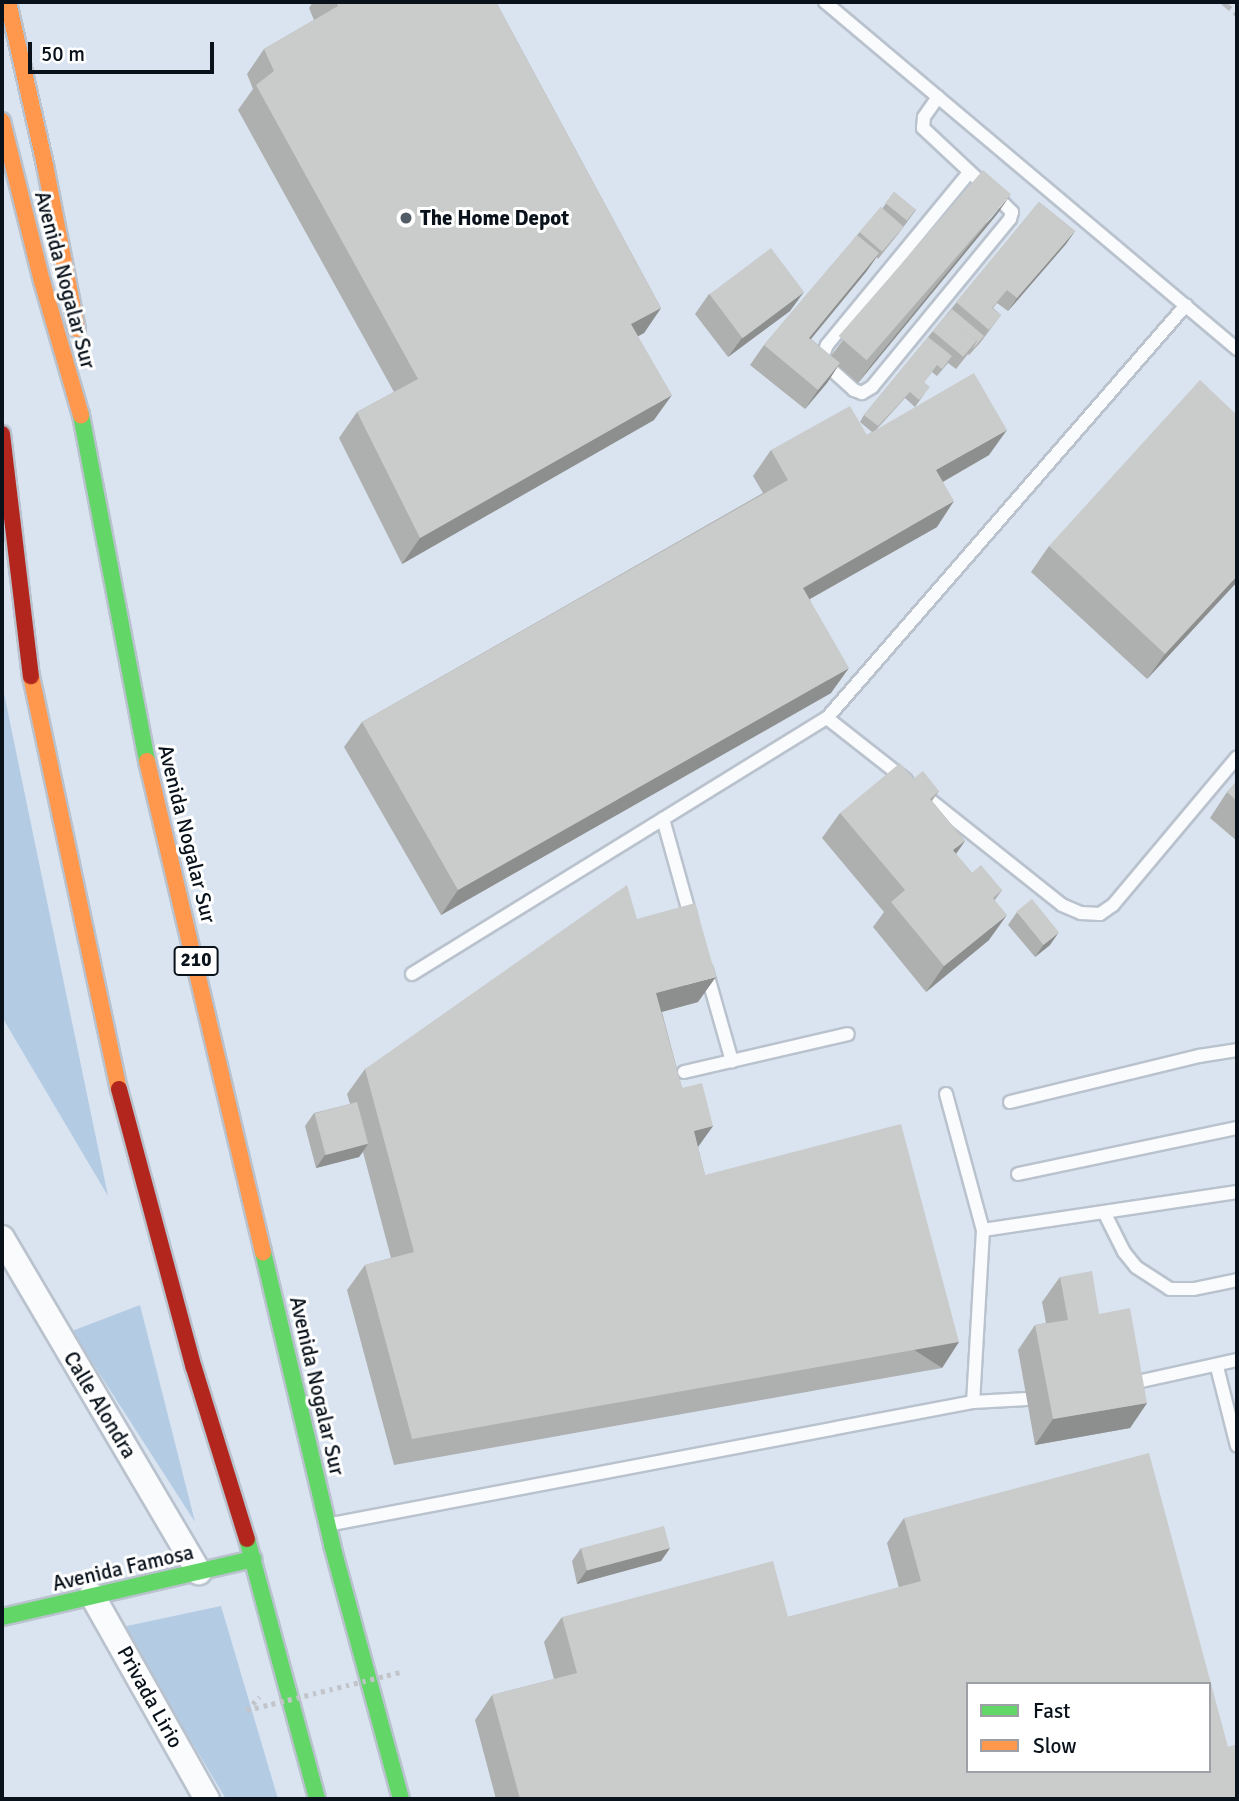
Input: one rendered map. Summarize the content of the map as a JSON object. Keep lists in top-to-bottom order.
{
  "streets": {
    "main road": ["Avenida Nogalar Sur", "210", "Avenida Famosa"],
    "street": ["Calle Alondra", "Privada Lirio"]
  },
  "crossings": [
    ["Calle Alondra", "Avenida Famosa"],
    ["Avenida Famosa", "Privada Lirio"]
  ],
  "places": ["The Home Depot"],
  "legend": ["Fast", "Slow"],
  "scale_bar": "50 m"
}
